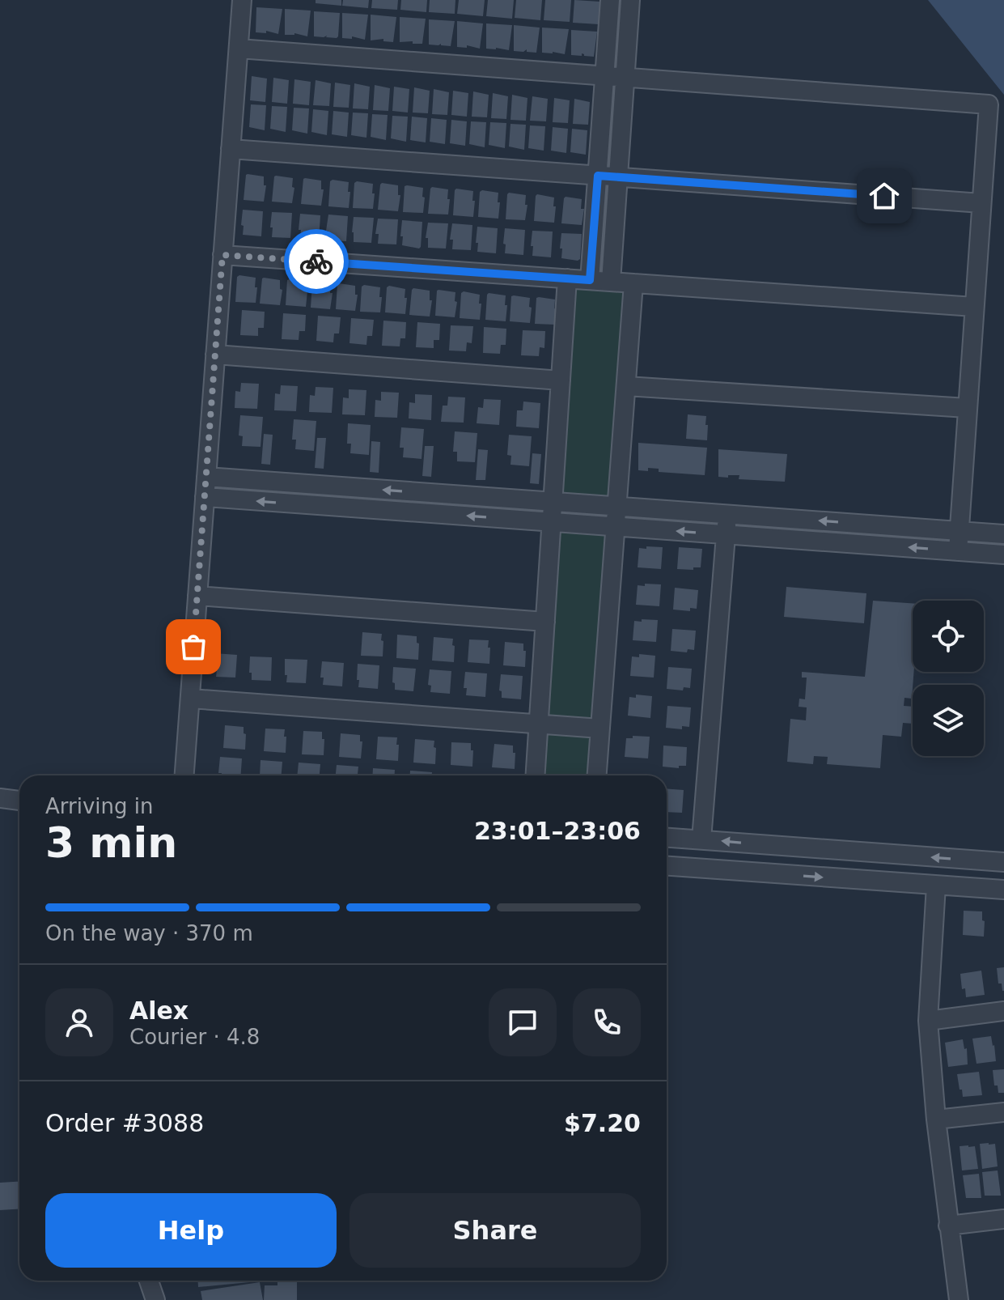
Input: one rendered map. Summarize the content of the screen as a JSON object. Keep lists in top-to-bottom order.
{
  "page": {
    "heading": ["3 min", "Arriving in", "23:01–23:06"],
    "panel": [
      "Alex",
      "Courier · 4.8",
      "Order #3088",
      "$7.20"
    ],
    "bar": "On the way · 370 m",
    "buttons": ["Help", "Share"]
  }
}
